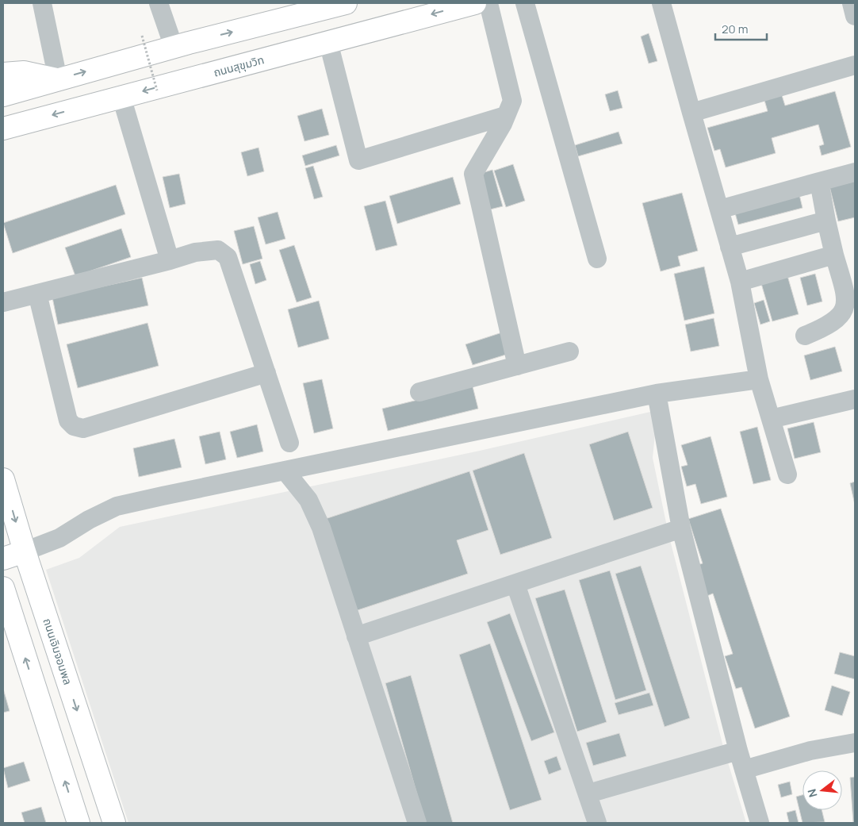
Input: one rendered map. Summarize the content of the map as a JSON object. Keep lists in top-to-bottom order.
{
  "streets": {
    "main road": ["ถนนสุขุมวิท", "ถนนเจิมจอมพล"]
  },
  "scale_bar": "20 m",
  "north": "left"
}
